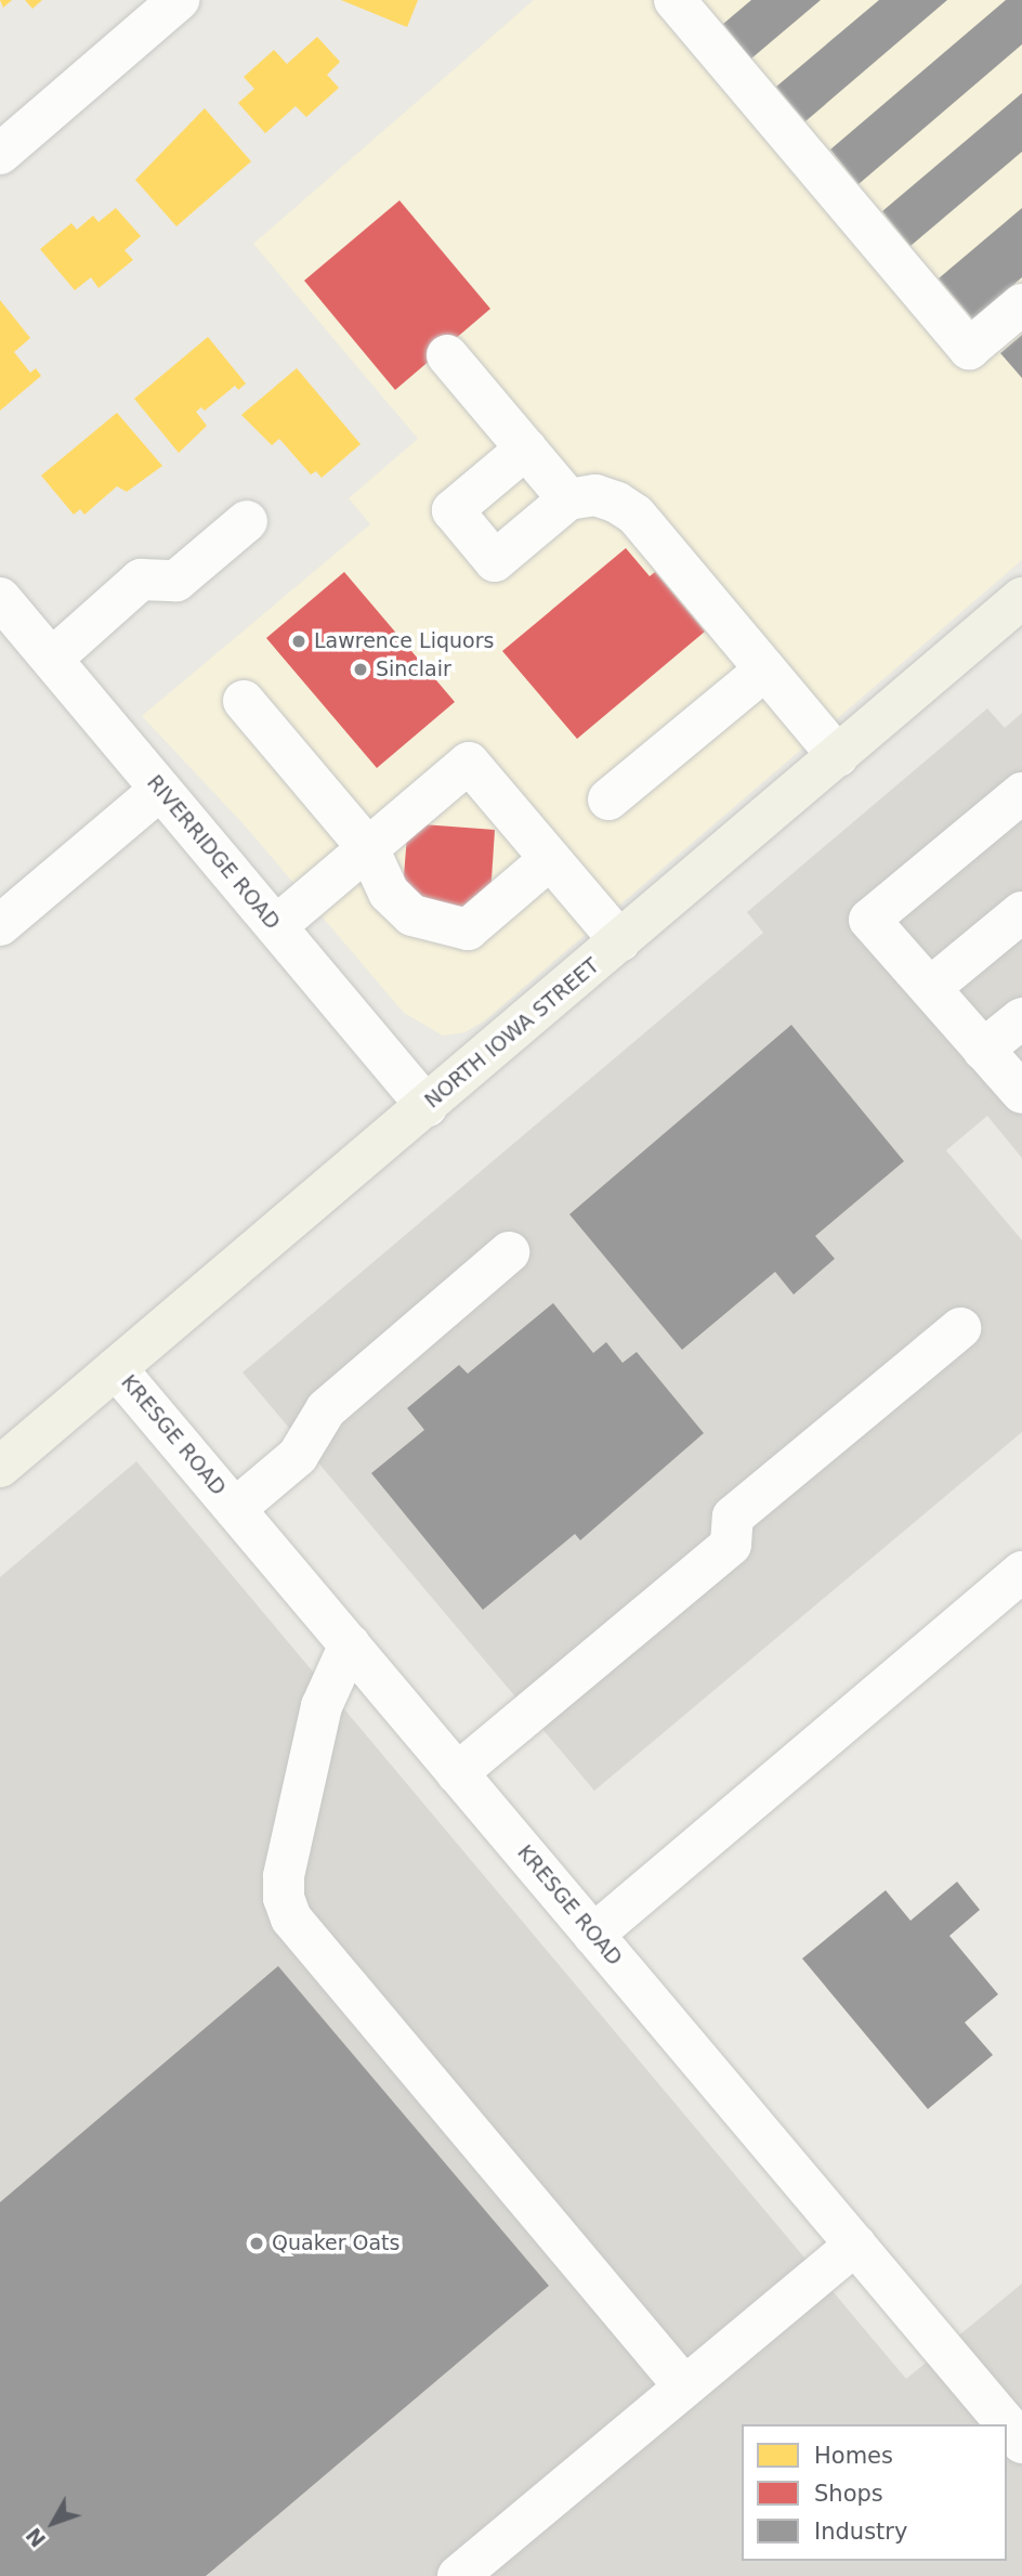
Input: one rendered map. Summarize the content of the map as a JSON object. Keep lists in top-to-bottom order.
{
  "streets": {
    "main road": ["NORTH IOWA STREET"],
    "street": ["RIVERRIDGE ROAD", "KRESGE ROAD"]
  },
  "crossings": [
    ["RIVERRIDGE ROAD", "NORTH IOWA STREET"],
    ["NORTH IOWA STREET", "KRESGE ROAD"]
  ],
  "places": ["Lawrence Liquors", "Sinclair", "Quaker Oats"],
  "legend": ["Homes", "Shops", "Industry"],
  "north": "bottom left"
}
